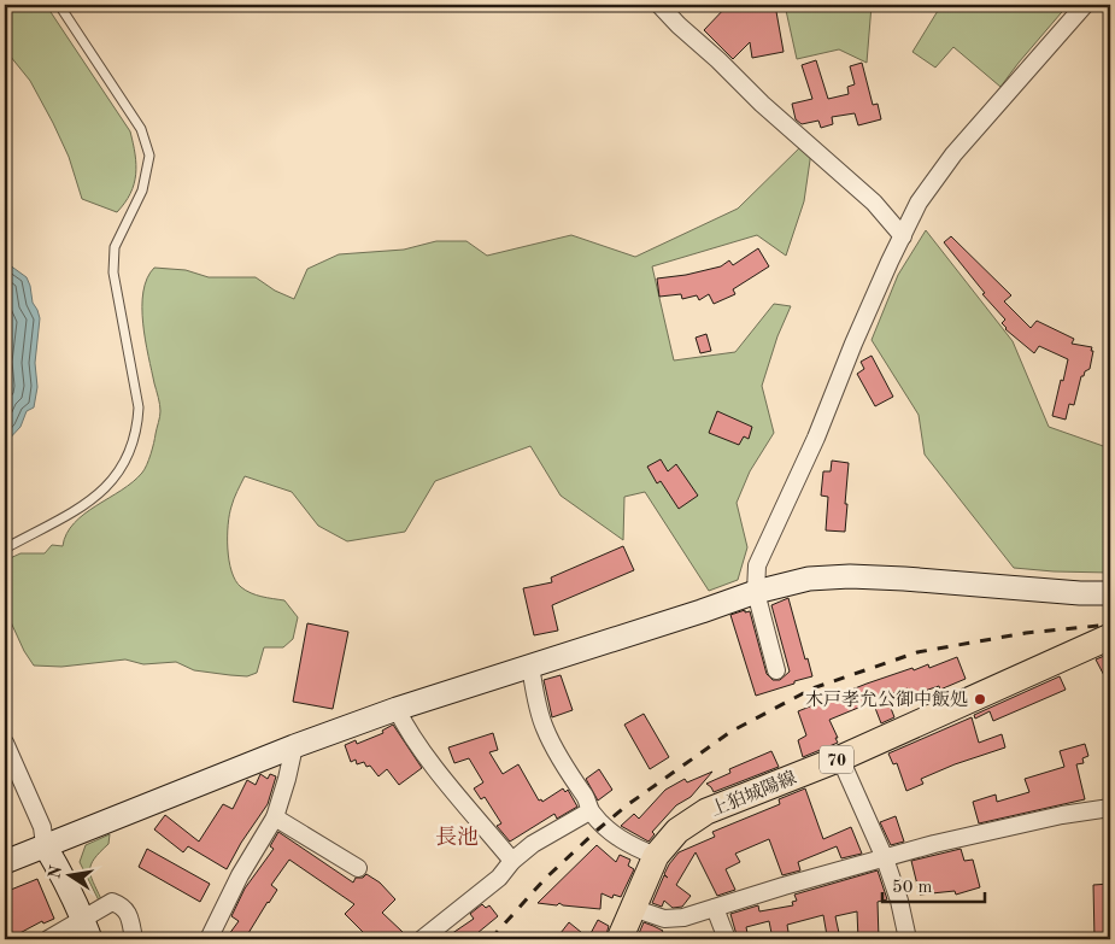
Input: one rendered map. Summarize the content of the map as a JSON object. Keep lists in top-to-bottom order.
{
  "streets": {
    "main road": ["70", "上狛城陽線"]
  },
  "districts": ["長池"],
  "places": ["木戸孝允公御中飯処"],
  "scale_bar": "50 m",
  "north": "left"
}
